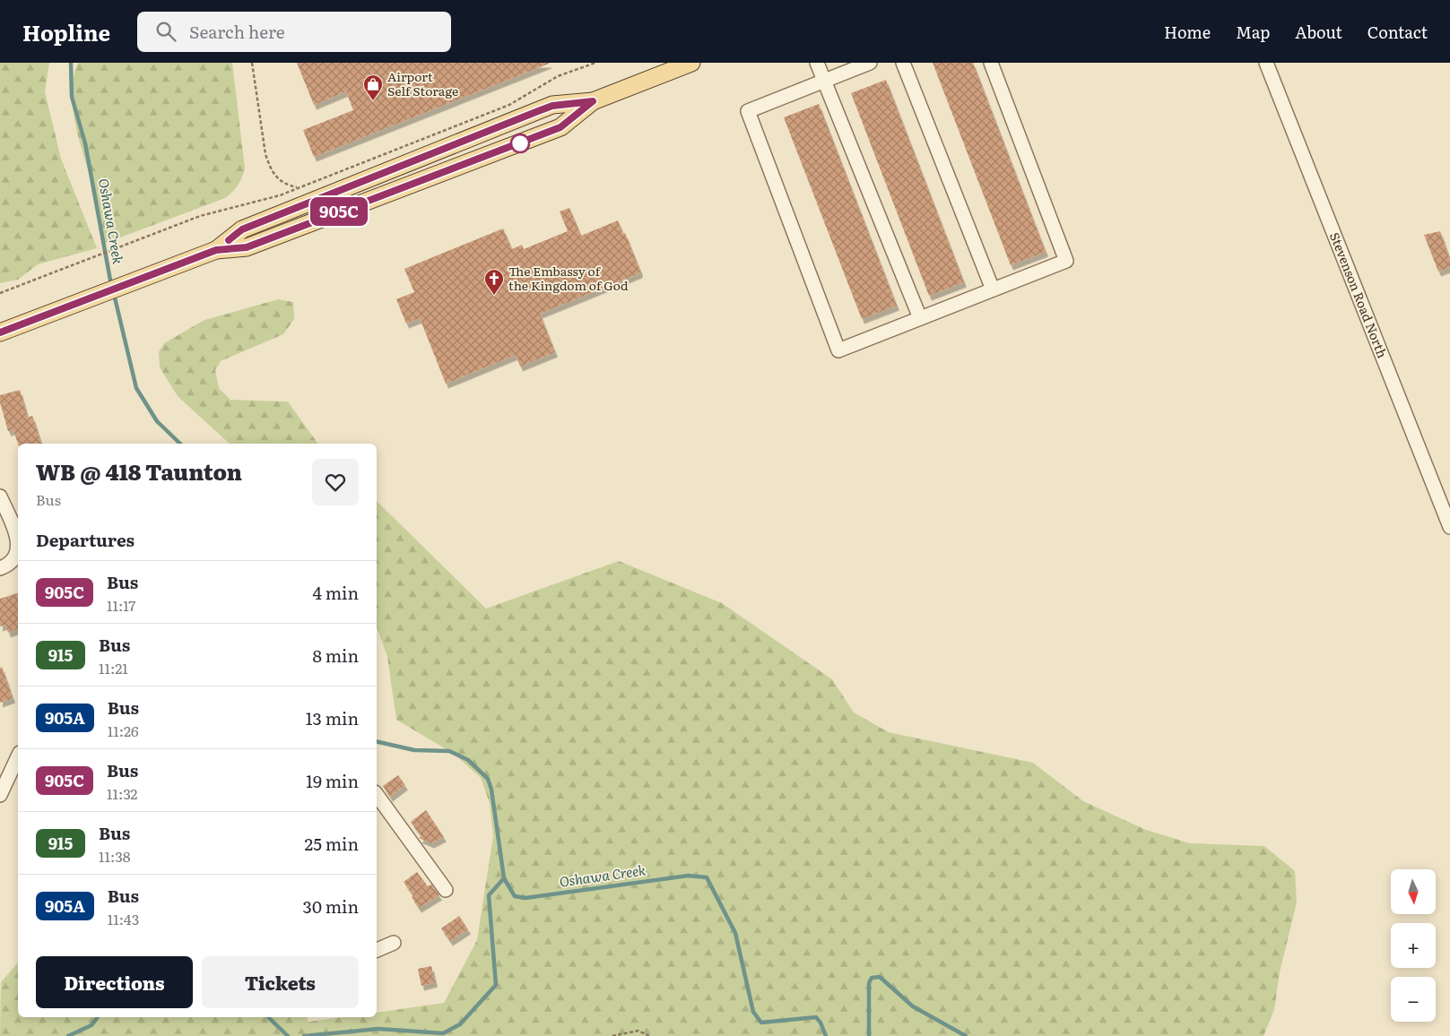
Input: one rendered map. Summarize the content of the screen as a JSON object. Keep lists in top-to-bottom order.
{
  "streets": {
    "street": ["Stevenson Road North"]
  },
  "water": ["Oshawa Creek"],
  "places": {
    "shop": ["Airport Self Storage"],
    "church": ["The Embassy of the Kingdom of God"]
  },
  "lines": ["bus line 905C"],
  "north": "bottom",
  "page": {
    "header": "Hopline",
    "search": "Search here",
    "nav": [
      "Home",
      "Map",
      "About",
      "Contact"
    ],
    "on_map": "905C",
    "heading": [
      ["WB @ 418 Taunton", "Bus"],
      "Departures"
    ],
    "list": [
      {
        "mark": "905C",
        "name": "Bus",
        "note": "11:17",
        "value": "4 min"
      },
      {
        "mark": "915",
        "name": "Bus",
        "note": "11:21",
        "value": "8 min"
      },
      {
        "mark": "905A",
        "name": "Bus",
        "note": "11:26",
        "value": "13 min"
      },
      {
        "mark": "905C",
        "name": "Bus",
        "note": "11:32",
        "value": "19 min"
      },
      {
        "mark": "915",
        "name": "Bus",
        "note": "11:38",
        "value": "25 min"
      },
      {
        "mark": "905A",
        "name": "Bus",
        "note": "11:43",
        "value": "30 min"
      }
    ],
    "map_buttons": ["+", "−"],
    "buttons": ["Directions", "Tickets"]
  }
}
